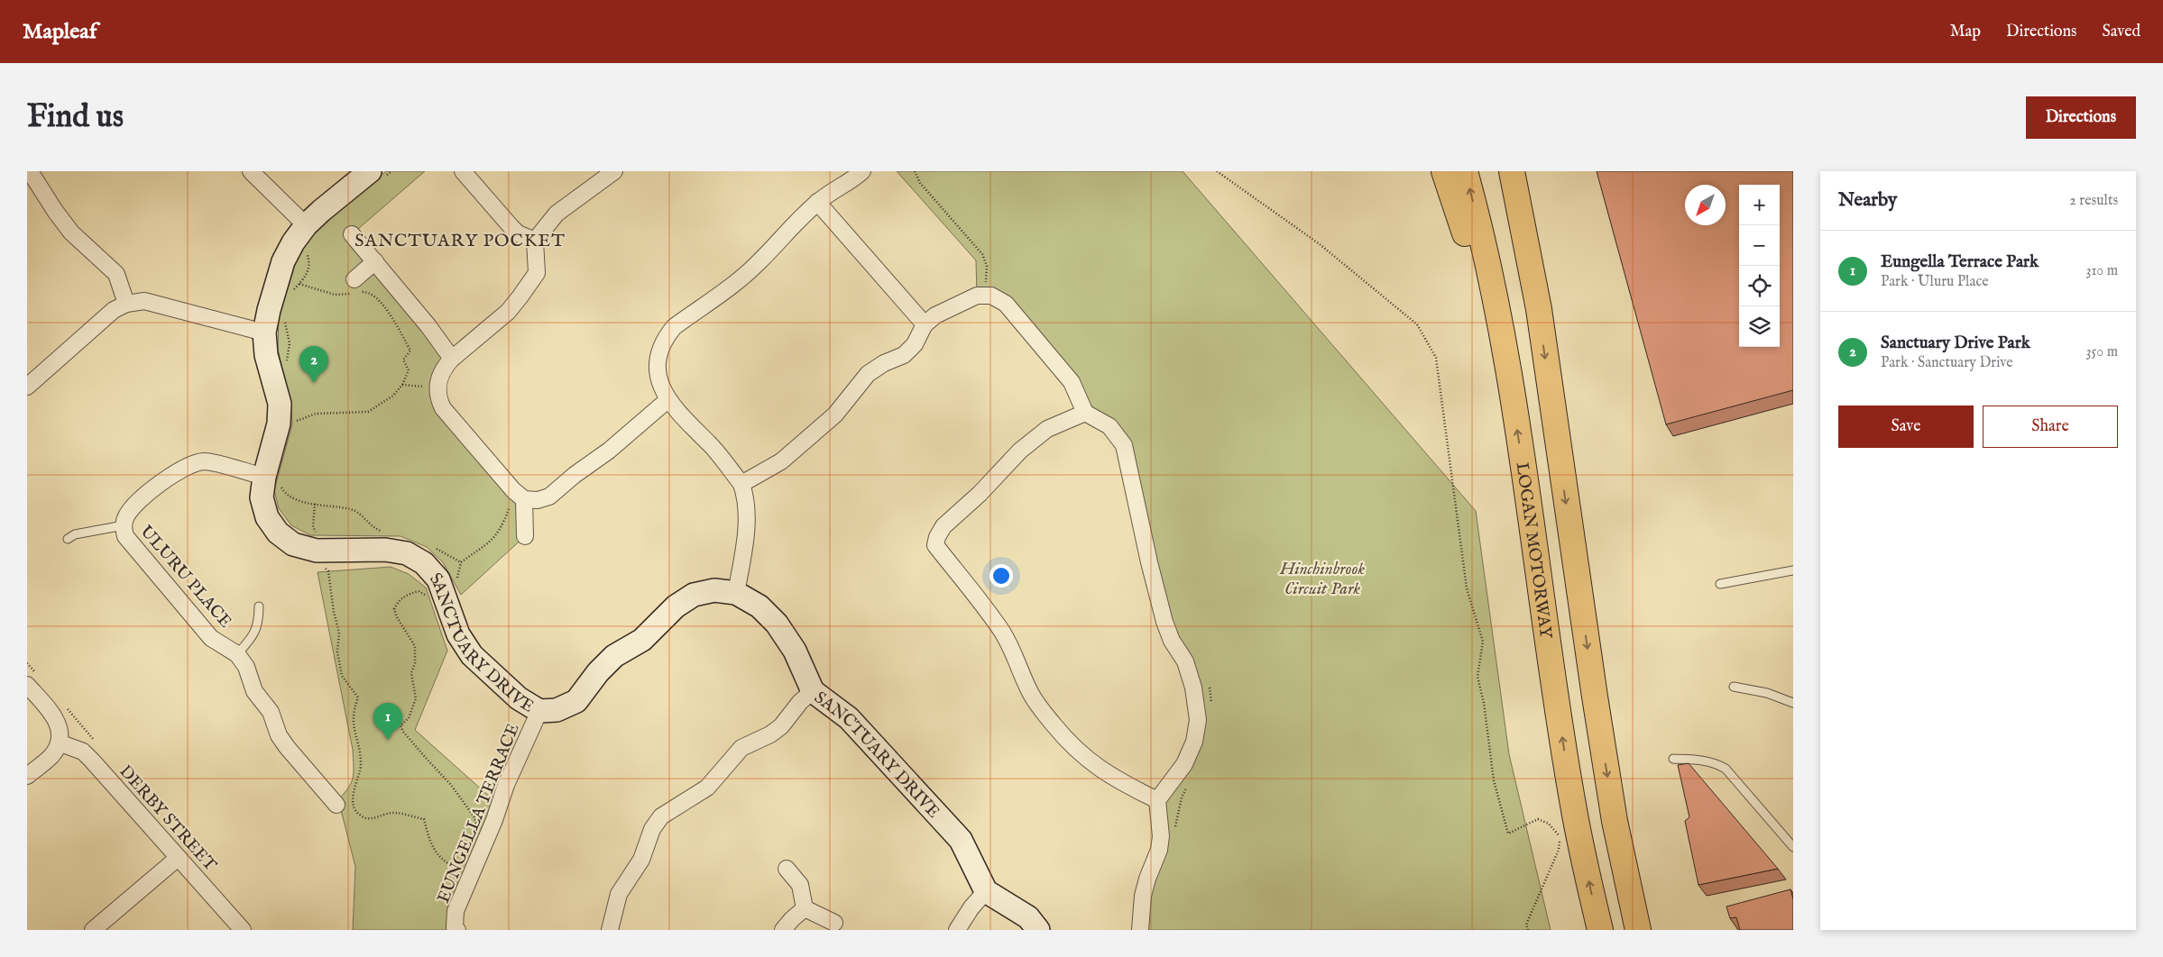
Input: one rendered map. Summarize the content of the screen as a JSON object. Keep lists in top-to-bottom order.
{
  "streets": {
    "highway": ["LOGAN MOTORWAY"],
    "street": [
      "ULURU PLACE",
      "SANCTUARY DRIVE",
      "EUNGELLA TERRACE",
      "DERBY STREET"
    ]
  },
  "crossings": [
    ["ULURU PLACE", "SANCTUARY DRIVE"],
    ["SANCTUARY DRIVE", "EUNGELLA TERRACE"]
  ],
  "districts": ["SANCTUARY POCKET"],
  "parks": ["Hinchinbrook Circuit Park"],
  "north": "bottom left",
  "page": {
    "header": "Mapleaf",
    "nav": ["Map", "Directions", "Saved"],
    "buttons": [
      "Directions",
      ["Save", "Share"]
    ],
    "title": "Find us",
    "heading": ["Nearby", "2 results"],
    "map_buttons": ["+", "−"],
    "list": [
      {
        "mark": "1",
        "name": "Eungella Terrace Park",
        "note": "Park · Uluru Place",
        "value": "310 m"
      },
      {
        "mark": "2",
        "name": "Sanctuary Drive Park",
        "note": "Park · Sanctuary Drive",
        "value": "350 m"
      }
    ],
    "pins": ["2", "1"]
  }
}
